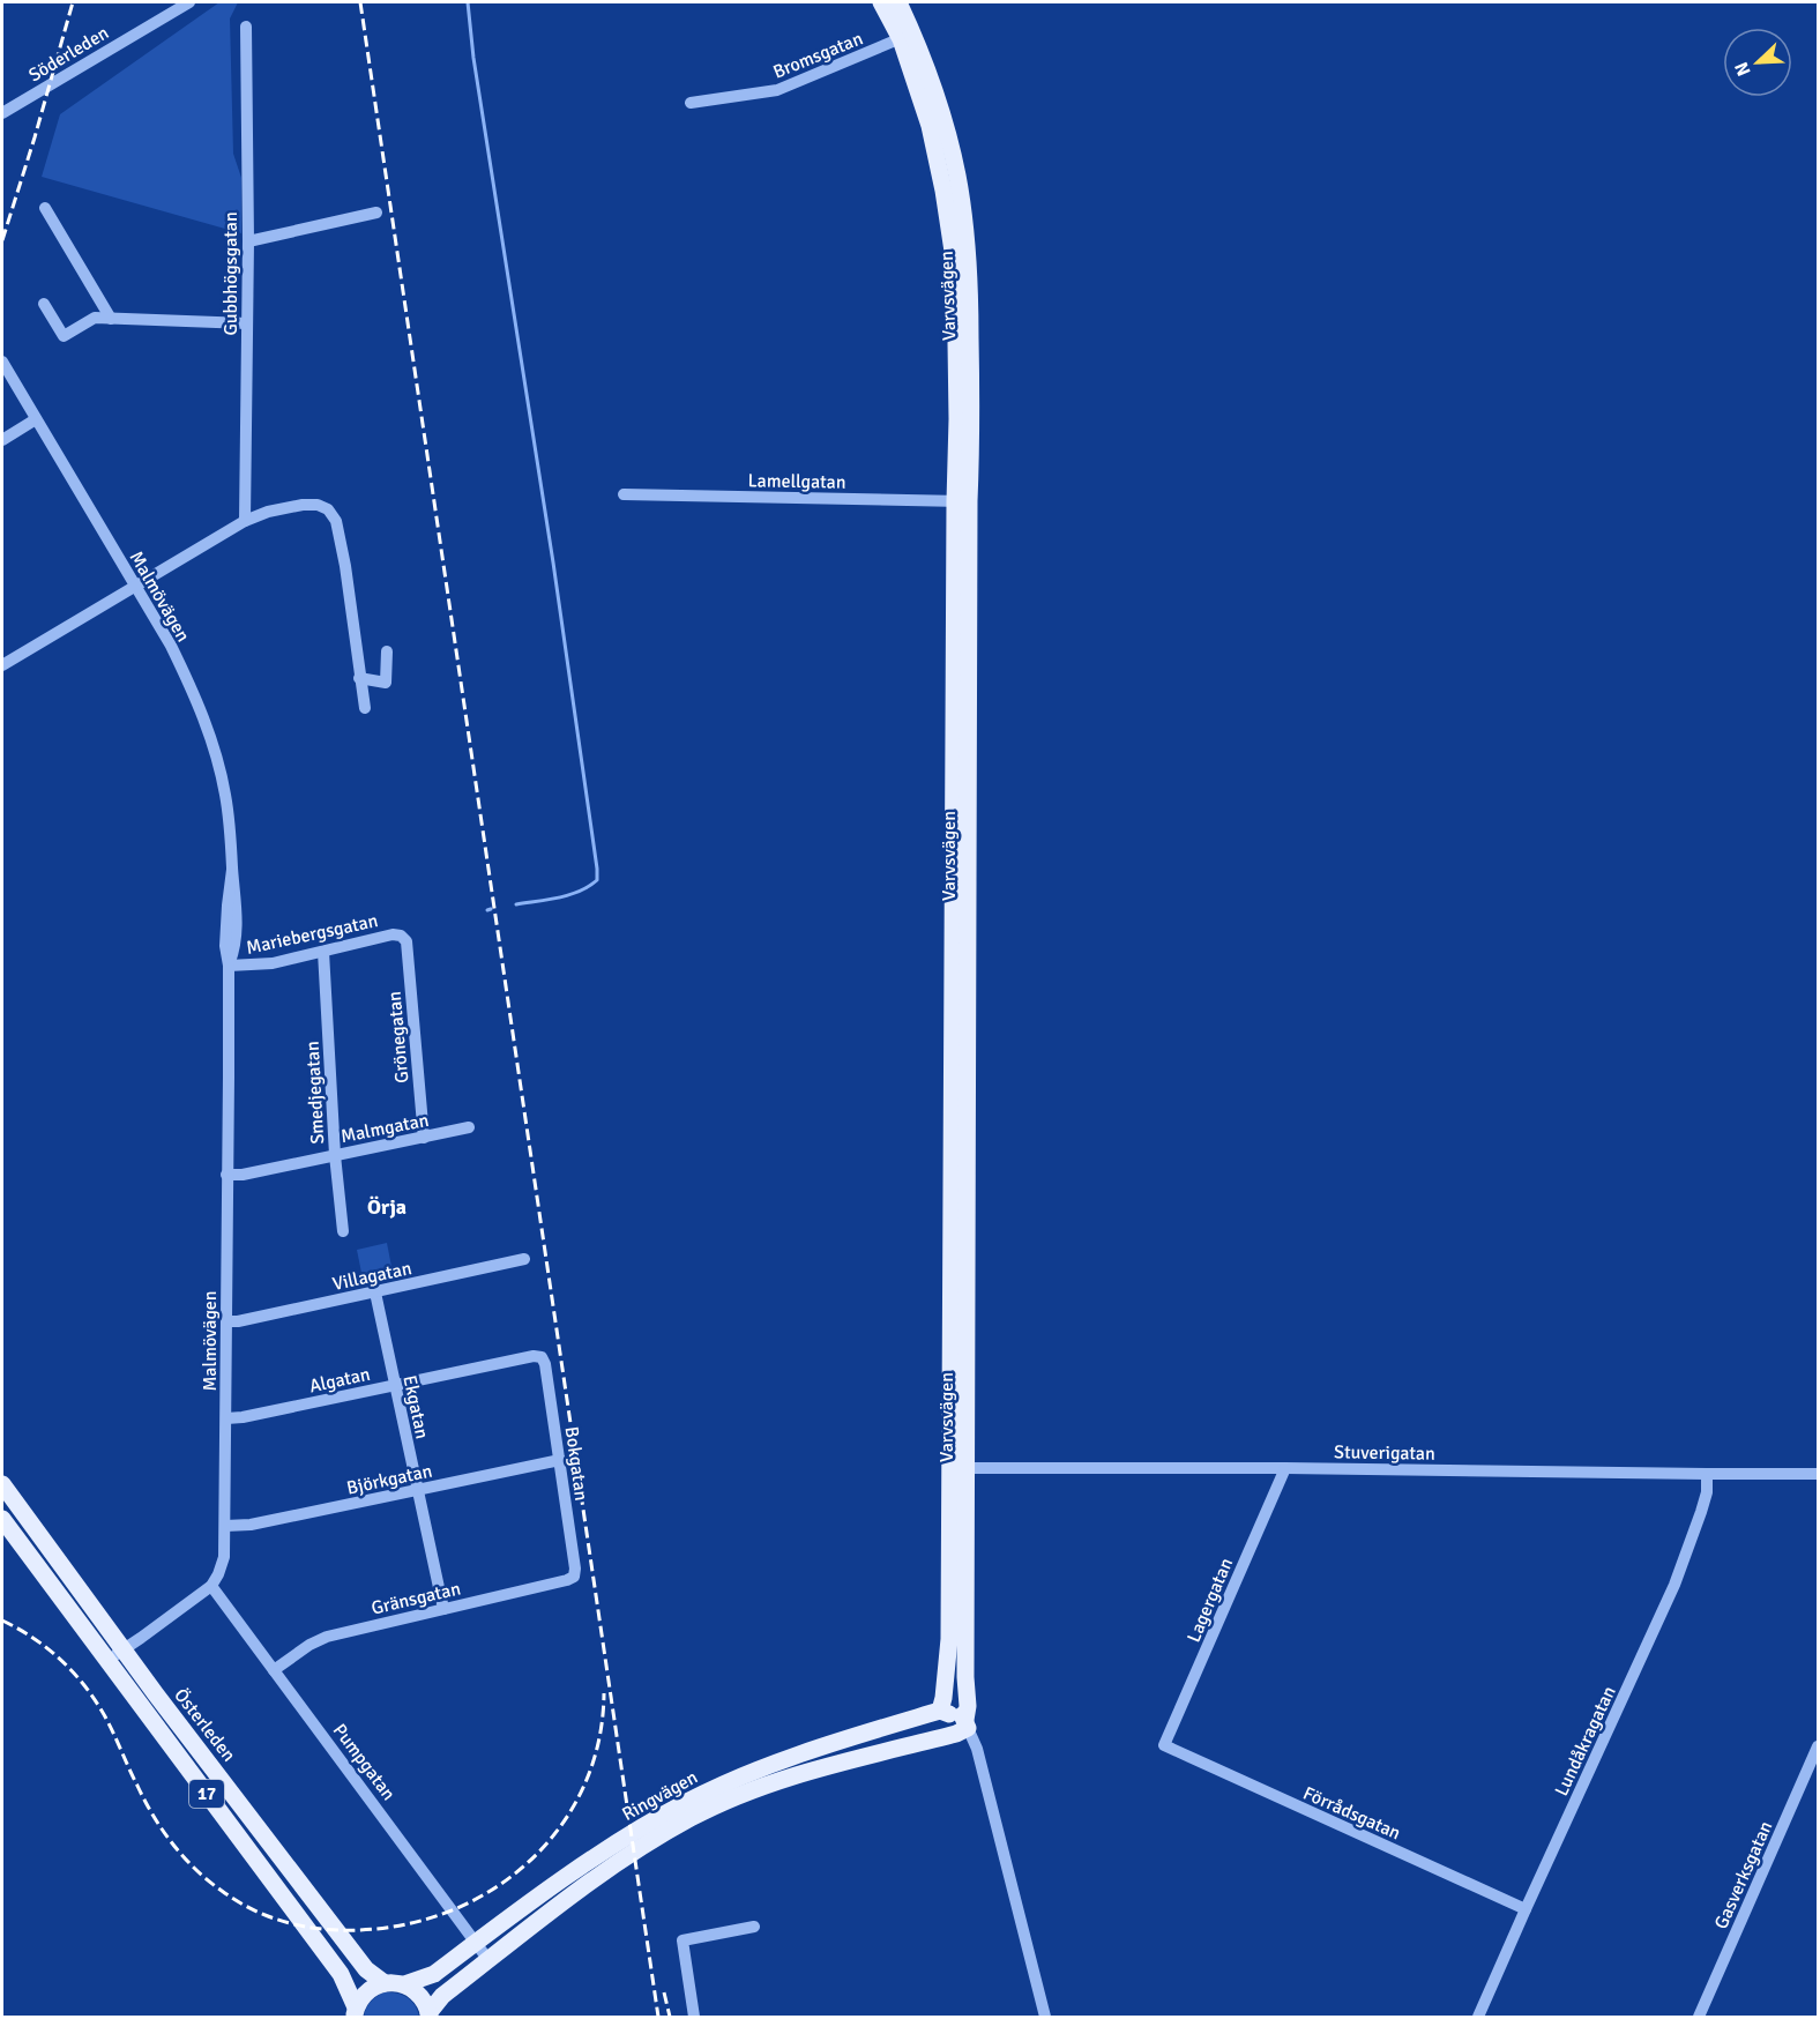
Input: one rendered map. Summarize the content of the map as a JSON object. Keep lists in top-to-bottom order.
{
  "streets": {
    "main road": [
      "Varvsvägen",
      "Österleden",
      "17",
      "Ringvägen"
    ],
    "street": [
      "Söderleden",
      "Bromsgatan",
      "Gubbhögsgatan",
      "Lamellgatan",
      "Malmövägen",
      "Mariebergsgatan",
      "Grönegatan",
      "Smedjegatan",
      "Malmgatan",
      "Villagatan",
      "Algatan",
      "Ekgatan",
      "Stuverigatan",
      "Bokgatan",
      "Björkgatan",
      "Gränsgatan",
      "Lagergatan",
      "Lundåkragatan",
      "Pumpgatan",
      "Förrådsgatan",
      "Gasverksgatan"
    ]
  },
  "crossings": [
    ["Bromsgatan", "Varvsvägen"],
    ["Varvsvägen", "Lamellgatan"],
    ["Varvsvägen", "Stuverigatan"],
    ["Varvsvägen", "Ringvägen"],
    ["Malmövägen", "Mariebergsgatan"],
    ["Malmövägen", "Malmgatan"],
    ["Malmövägen", "Villagatan"],
    ["Malmövägen", "Algatan"],
    ["Malmövägen", "Björkgatan"],
    ["Malmövägen", "Pumpgatan"],
    ["Mariebergsgatan", "Grönegatan"],
    ["Mariebergsgatan", "Smedjegatan"],
    ["Grönegatan", "Malmgatan"],
    ["Smedjegatan", "Malmgatan"],
    ["Villagatan", "Ekgatan"],
    ["Algatan", "Ekgatan"],
    ["Algatan", "Bokgatan"],
    ["Ekgatan", "Björkgatan"],
    ["Ekgatan", "Gränsgatan"],
    ["Stuverigatan", "Lagergatan"],
    ["Stuverigatan", "Lundåkragatan"],
    ["Bokgatan", "Björkgatan"],
    ["Bokgatan", "Gränsgatan"],
    ["Gränsgatan", "Pumpgatan"],
    ["Lagergatan", "Förrådsgatan"],
    ["Österleden", "17"],
    ["Lundåkragatan", "Förrådsgatan"],
    ["Pumpgatan", "Ringvägen"]
  ],
  "districts": ["Örja"],
  "north": "bottom left"
}
